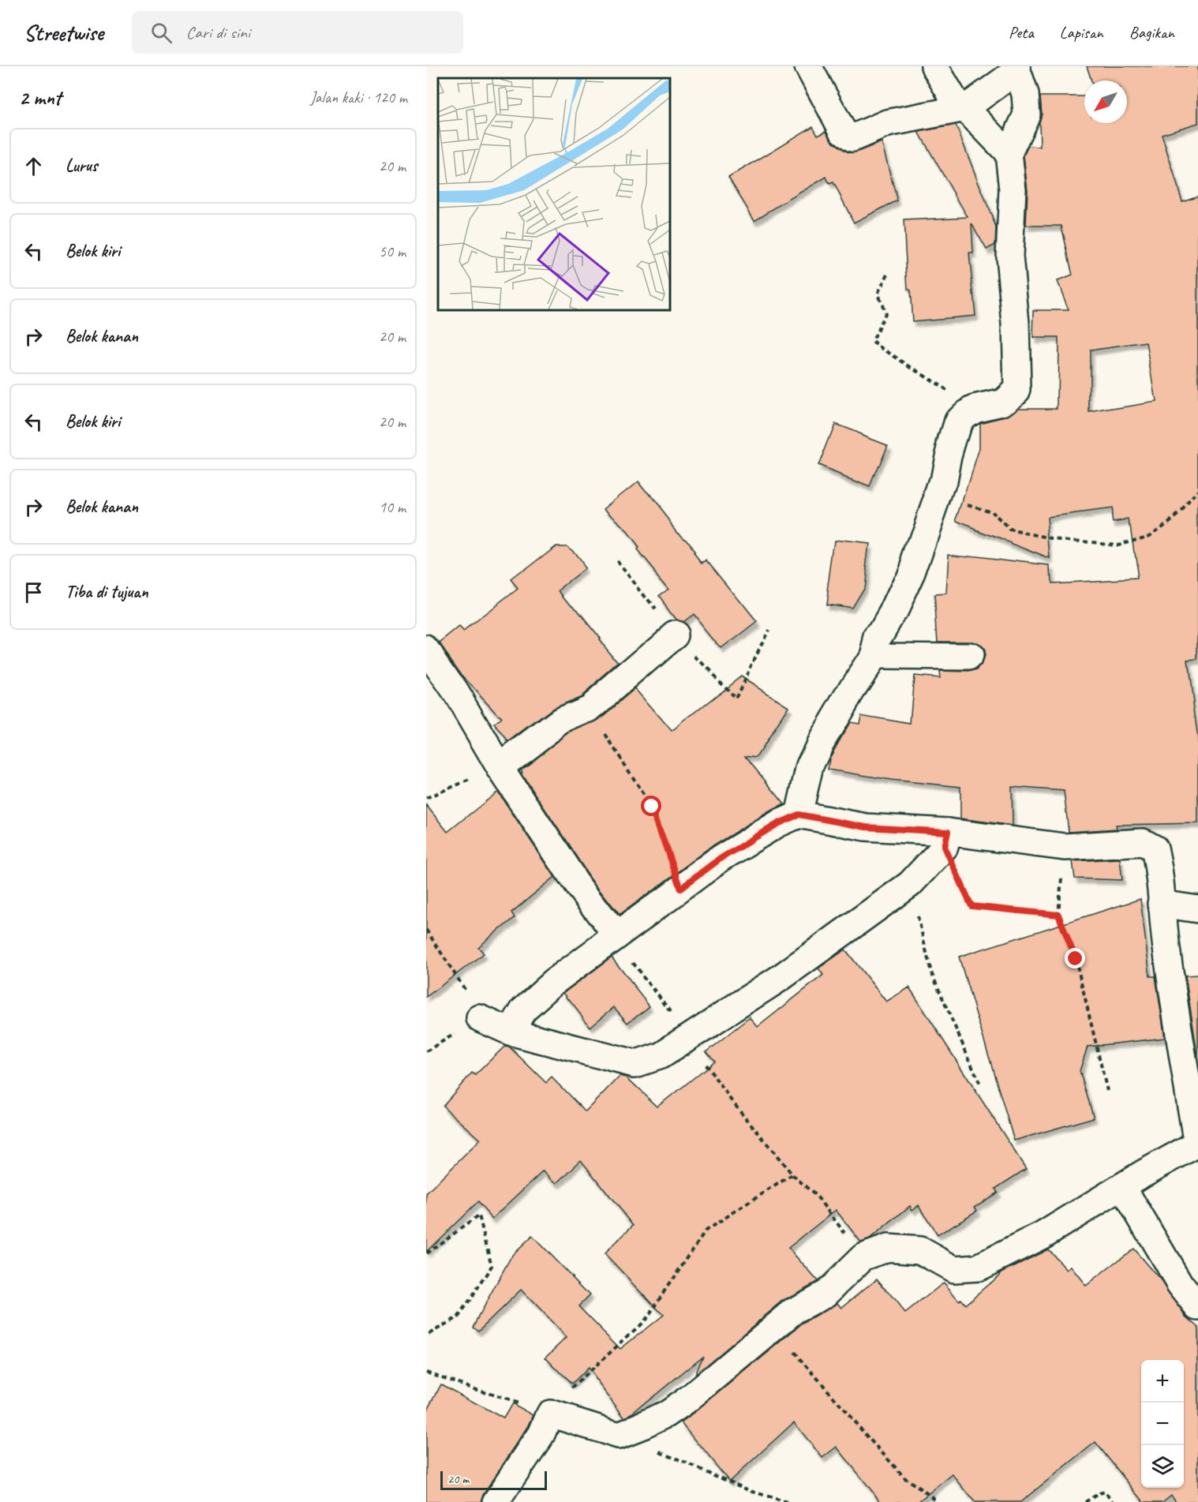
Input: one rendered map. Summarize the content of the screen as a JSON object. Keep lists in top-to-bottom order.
{
  "scale_bar": "20 m",
  "north": "bottom left",
  "page": {
    "header": "Streetwise",
    "search": "Cari di sini",
    "nav": ["Peta", "Lapisan", "Bagikan"],
    "heading": ["2 mnt", "Jalan kaki · 120 m"],
    "list": [
      ["Lurus", "20 m"],
      ["Belok kiri", "50 m"],
      ["Belok kanan", "20 m"],
      ["Belok kiri", "20 m"],
      ["Belok kanan", "10 m"],
      "Tiba di tujuan"
    ],
    "map_buttons": ["+", "−"],
    "scale": "20 m"
  }
}
